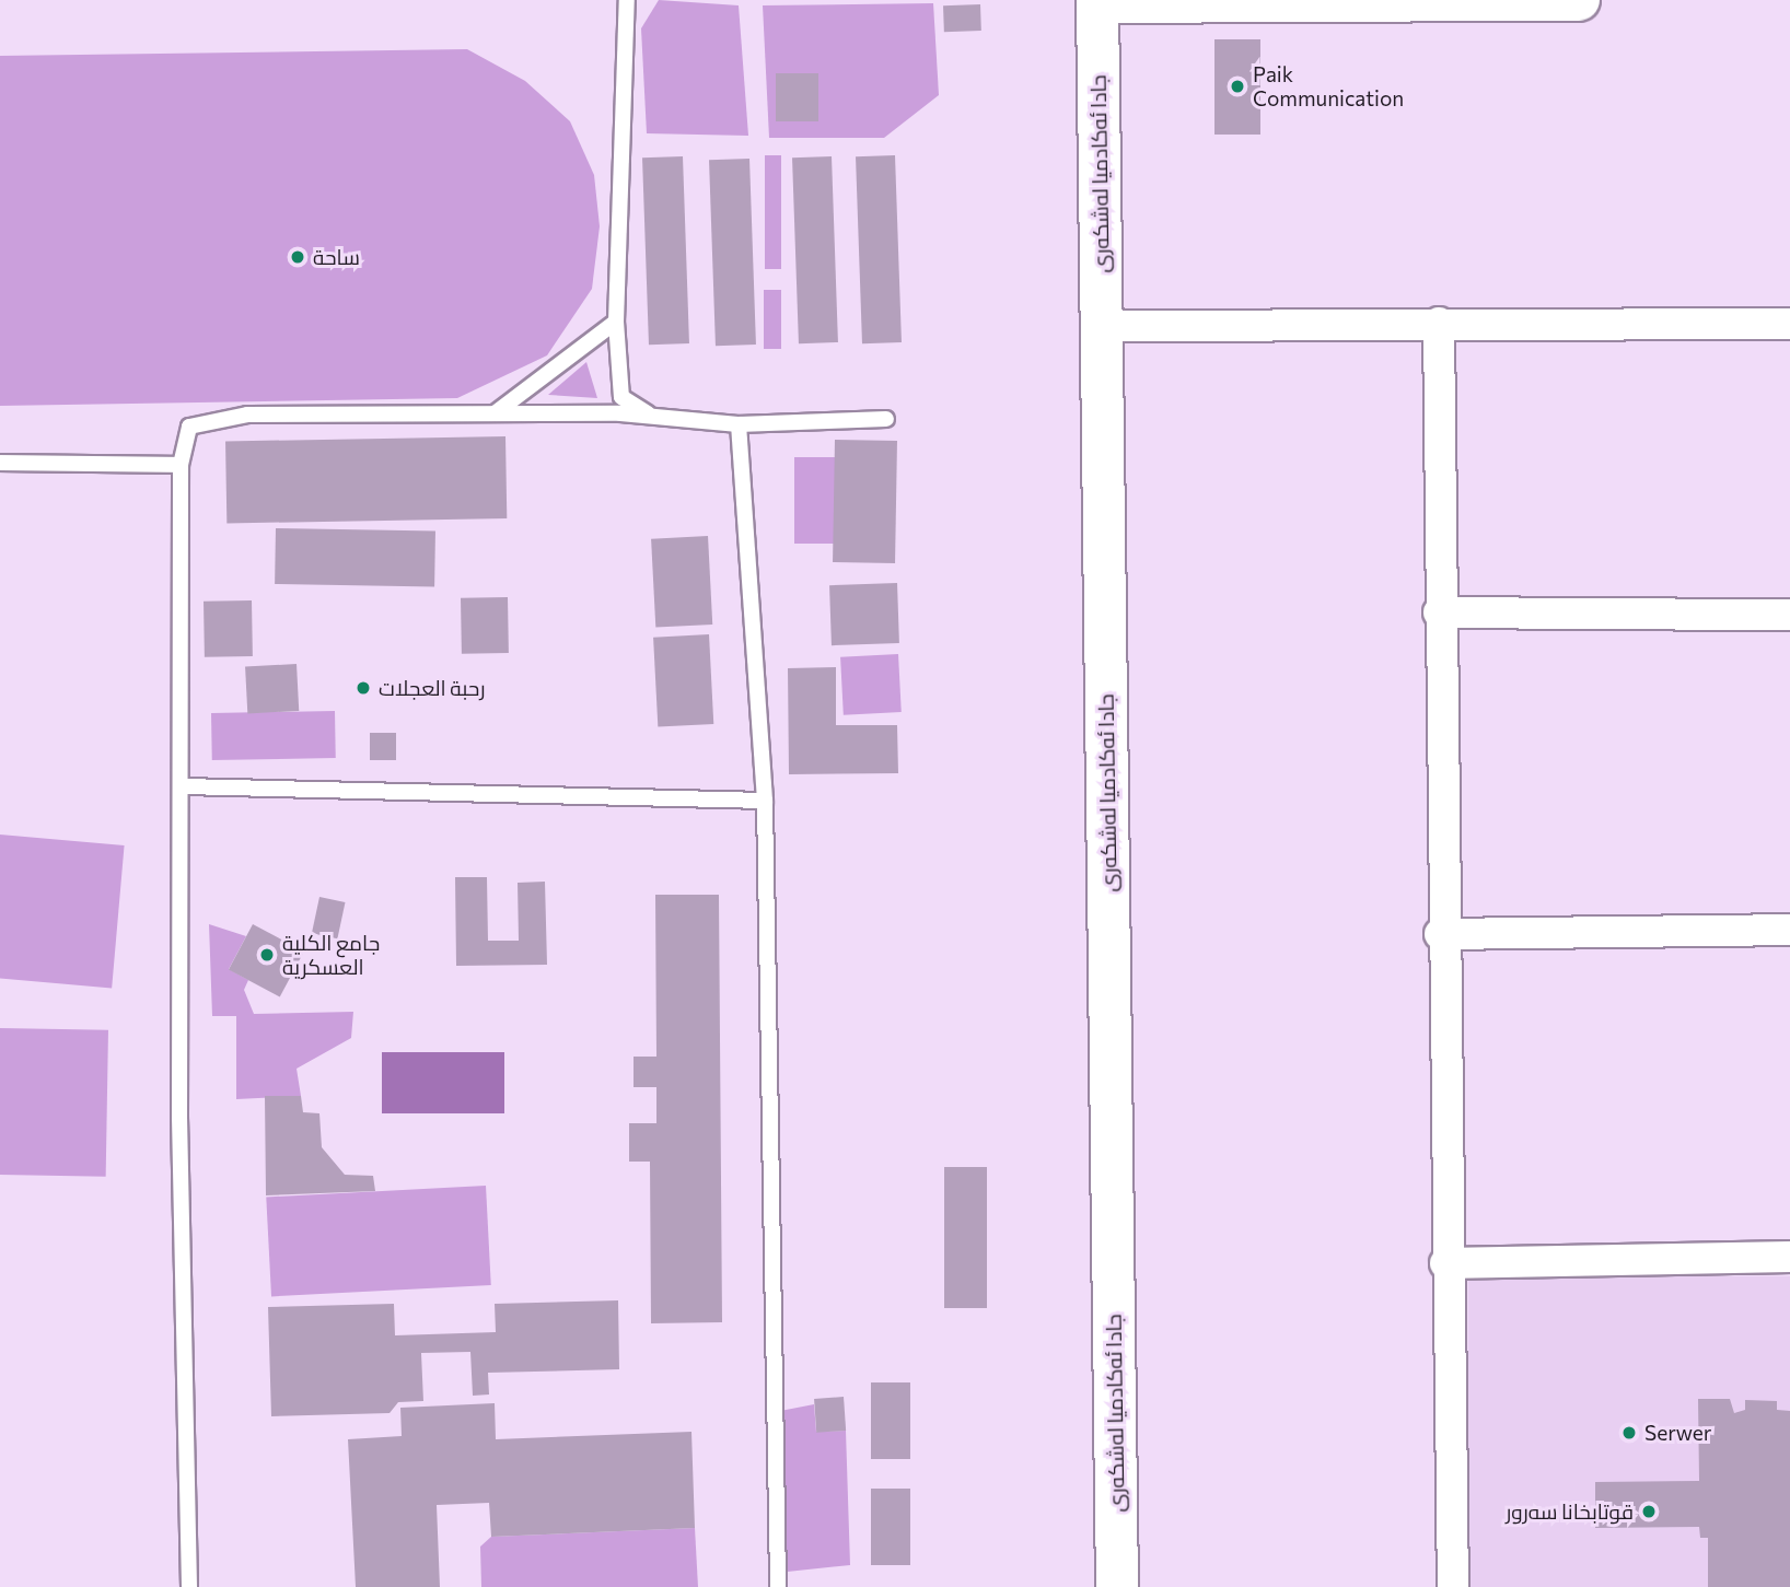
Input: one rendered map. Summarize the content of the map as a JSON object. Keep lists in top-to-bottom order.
{
  "streets": {
    "main road": ["جادا ئه‌كادميا له‌شكه‌رى"]
  },
  "places": [
    "Paik Communication",
    "ساحة",
    "رحبة العجلات",
    "جامع الكلية العسكرية",
    "Serwer",
    "قوتابخانا سه‌رور"
  ]
}
